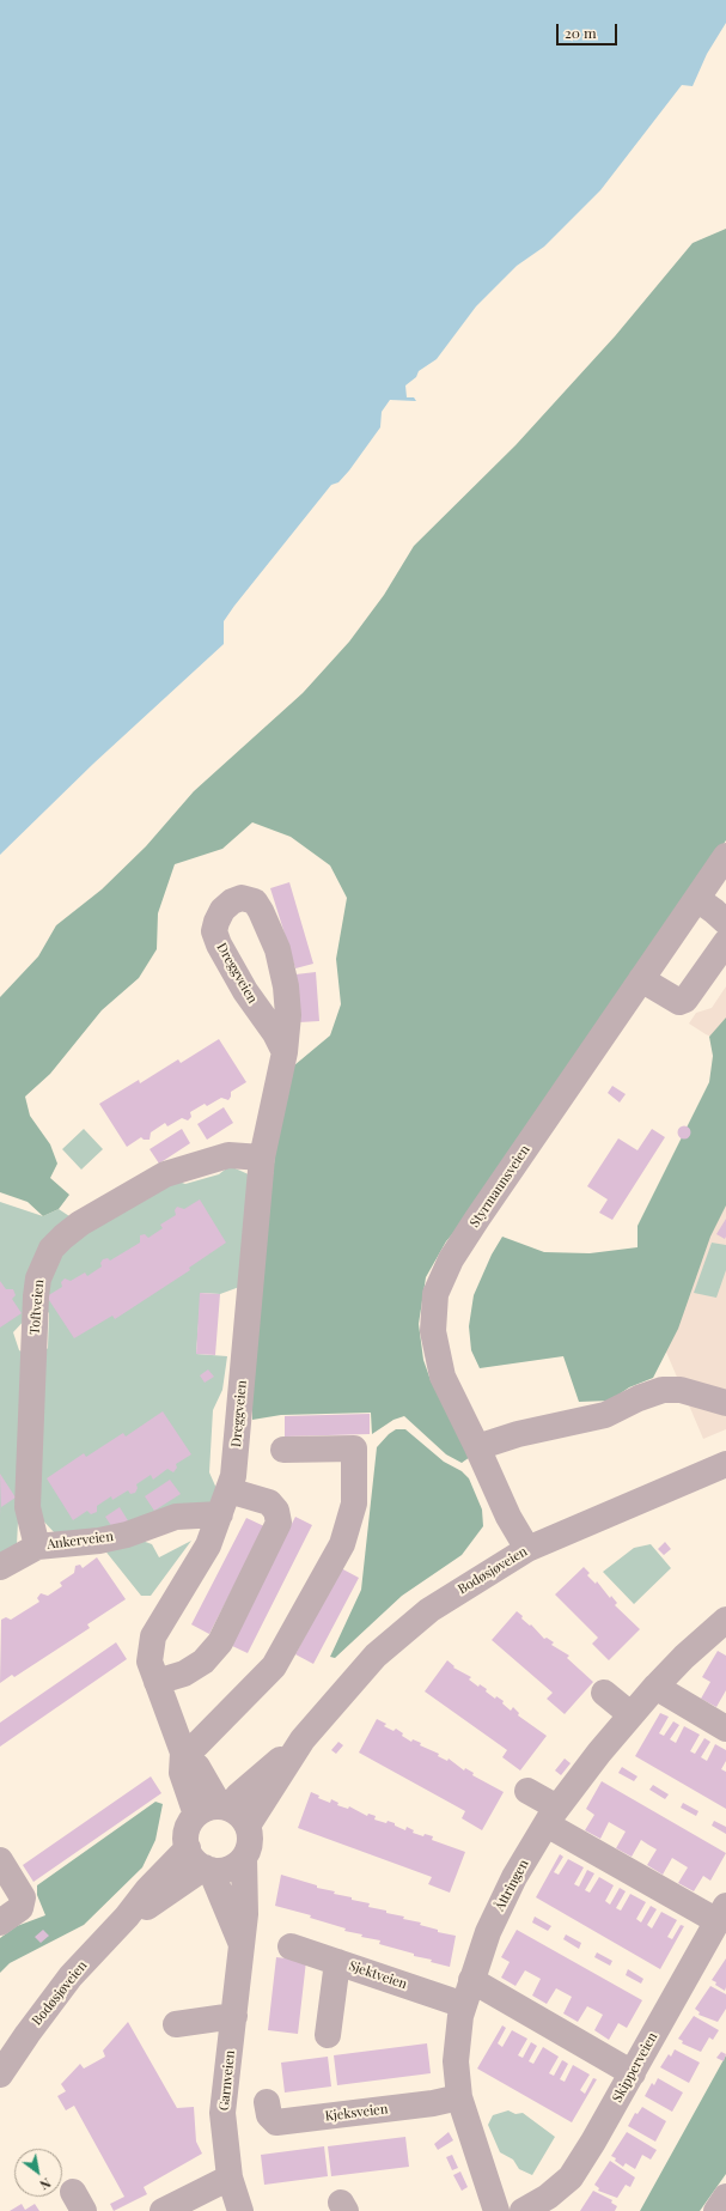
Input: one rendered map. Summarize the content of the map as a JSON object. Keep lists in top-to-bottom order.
{
  "streets": {
    "street": [
      "Dreggveien",
      "Styrmannsveien",
      "Toftveien",
      "Ankerveien",
      "Bodøsjøveien",
      "Åttringen",
      "Sjektveien",
      "Skipperveien",
      "Garnveien",
      "Kjeksveien"
    ]
  },
  "crossings": [
    ["Dreggveien", "Toftveien"],
    ["Dreggveien", "Ankerveien"],
    ["Dreggveien", "Bodøsjøveien"],
    ["Dreggveien", "Garnveien"],
    ["Styrmannsveien", "Bodøsjøveien"],
    ["Toftveien", "Ankerveien"],
    ["Bodøsjøveien", "Garnveien"],
    ["Åttringen", "Sjektveien"],
    ["Åttringen", "Kjeksveien"],
    ["Sjektveien", "Skipperveien"]
  ],
  "scale_bar": "20 m",
  "north": "bottom right"
}
